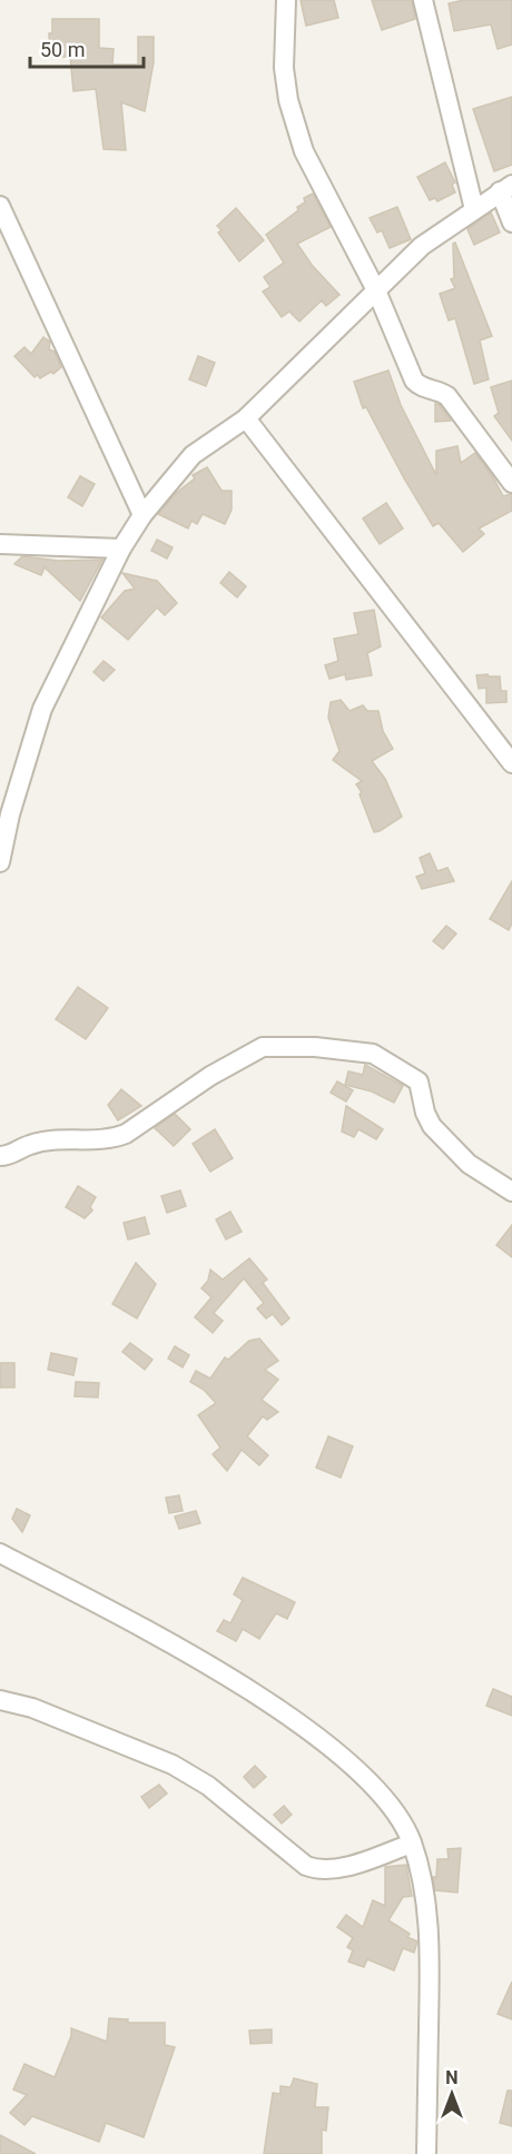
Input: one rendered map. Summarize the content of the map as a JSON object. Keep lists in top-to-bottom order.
{
  "scale_bar": "50 m",
  "north": "top"
}
